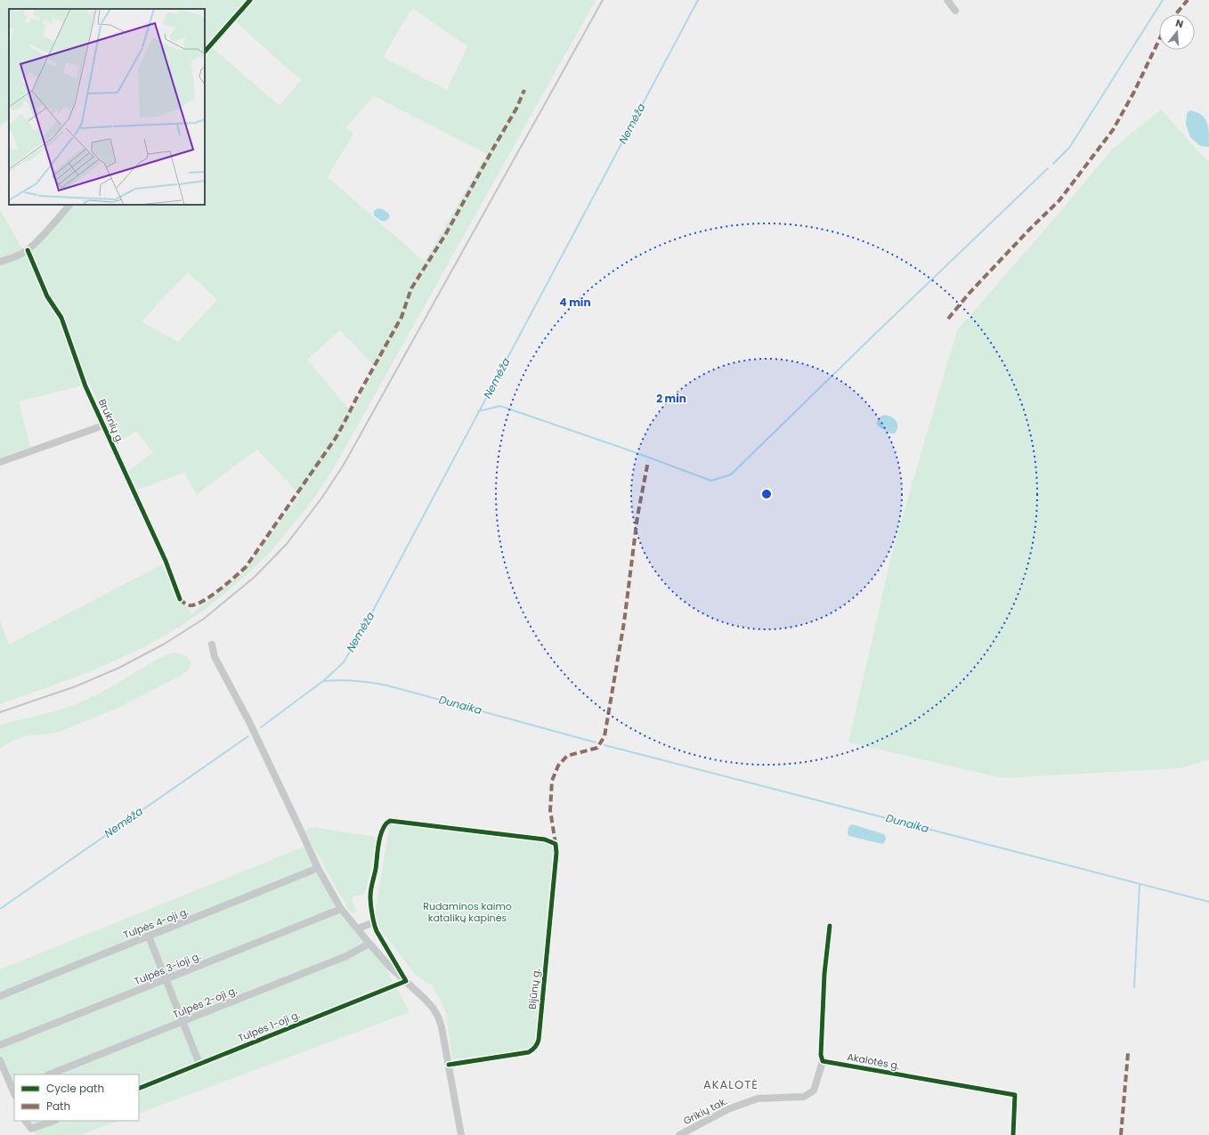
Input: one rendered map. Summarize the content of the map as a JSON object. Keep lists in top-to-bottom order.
{
  "streets": {
    "street": [
      "Bruknių g.",
      "Tulpės 4-oji g.",
      "Tulpės 3-ioji g.",
      "Bijūnų g.",
      "Tulpės 2-oji g.",
      "Tulpės 1-oji g.",
      "Akalotės g.",
      "Grikių tak."
    ]
  },
  "crossings": [
    ["Akalotės g.", "Grikių tak."]
  ],
  "districts": ["AKALOTĖ"],
  "water": ["Nemėža", "Dunaika"],
  "parks": ["Rudaminos kaimo katalikų kapinės"],
  "legend": ["Cycle path", "Path"],
  "north": "top",
  "rings": ["4 min", "2 min"]
}
